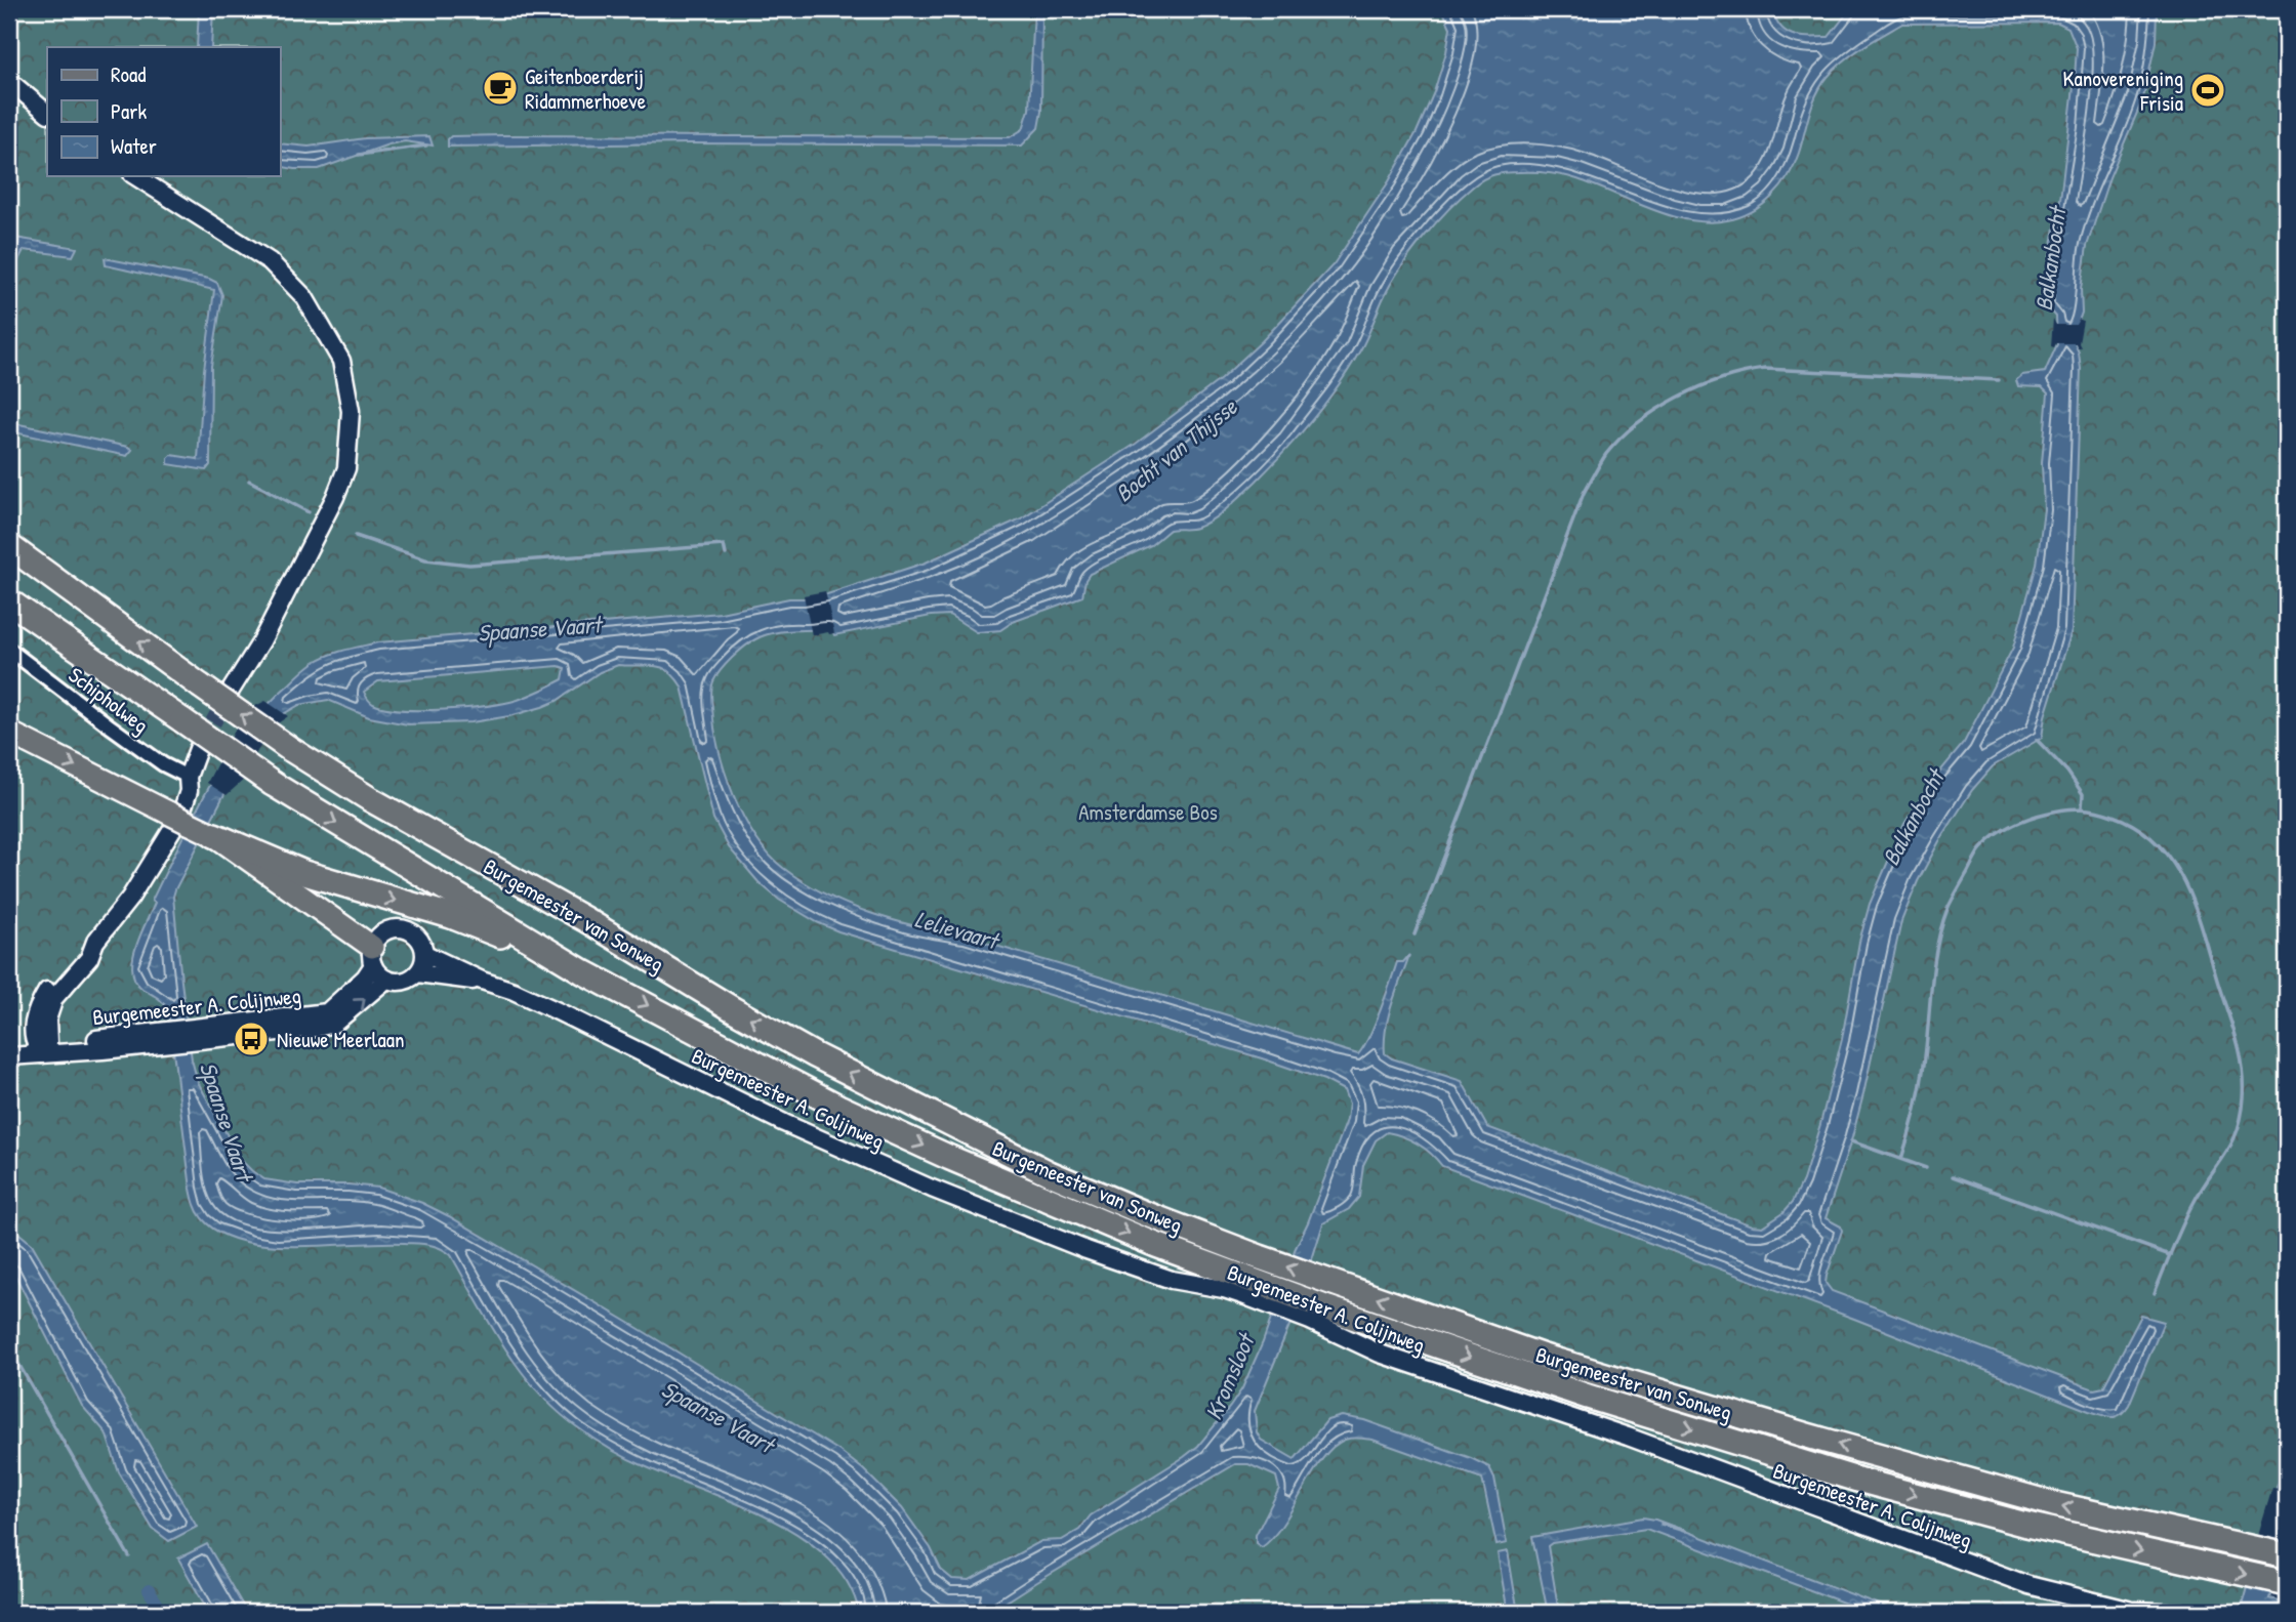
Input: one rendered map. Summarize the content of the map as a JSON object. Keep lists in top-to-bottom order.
{
  "streets": {
    "highway": ["Burgemeester van Sonweg"],
    "street": ["Schipholweg", "Burgemeester A. Colijnweg"]
  },
  "crossings": [
    ["Burgemeester van Sonweg", "Burgemeester A. Colijnweg"]
  ],
  "water": [
    "Balkanbocht",
    "Bocht van Thijsse",
    "Spaanse Vaart",
    "Lelievaart",
    "Kromsloot"
  ],
  "parks": ["Amsterdamse Bos"],
  "places": {
    "cafe": ["Geitenboerderij Ridammerhoeve"],
    "sports": ["Kanovereniging Frisia"],
    "bus stop": ["Nieuwe Meerlaan"]
  },
  "legend": ["Road", "Park", "Water"]
}
